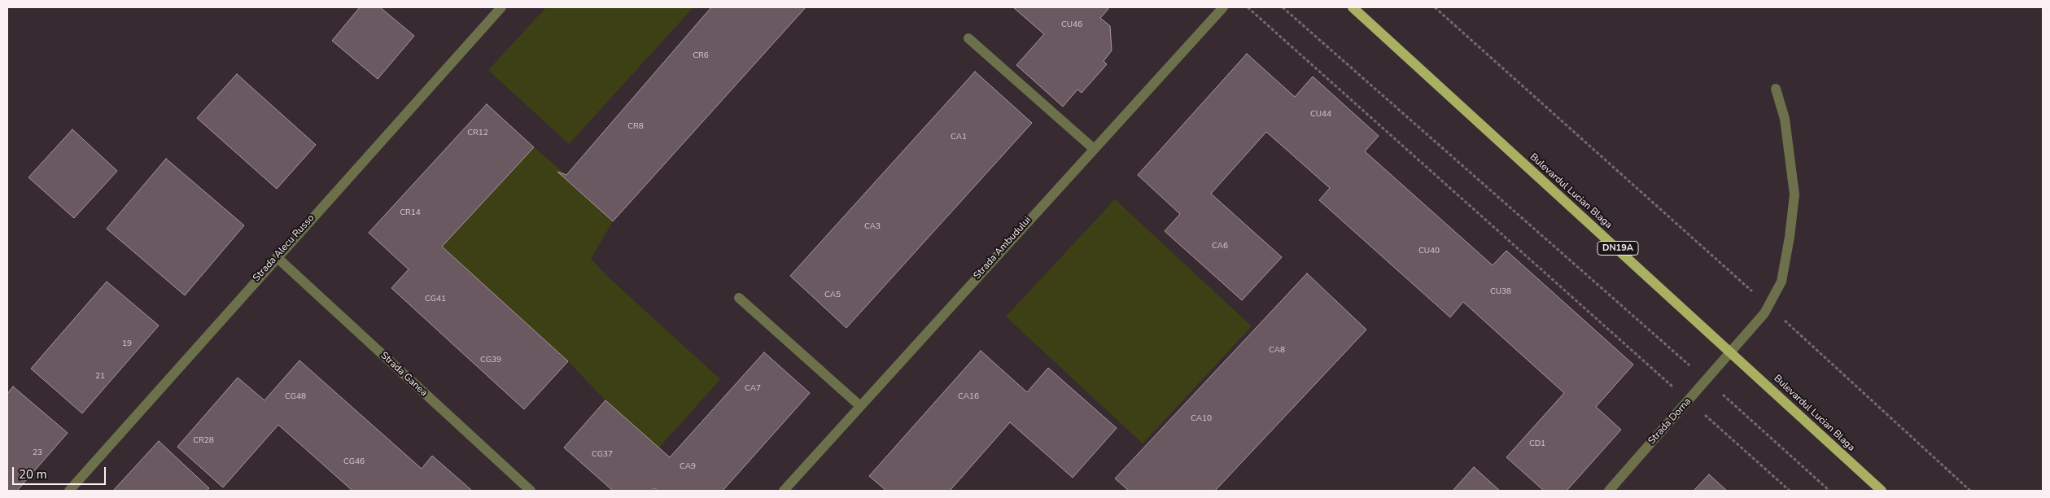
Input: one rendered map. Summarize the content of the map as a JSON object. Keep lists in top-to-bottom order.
{
  "streets": {
    "main road": ["Bulevardul Lucian Blaga", "DN19A"],
    "street": [
      "Strada Alecu Russo",
      "Strada Ambudului",
      "Strada Ganea",
      "Strada Dorna"
    ]
  },
  "crossings": [
    ["Bulevardul Lucian Blaga", "Strada Dorna"],
    ["Strada Alecu Russo", "Strada Ganea"]
  ],
  "house_numbers": [
    "CU46",
    "CR6",
    "CU44",
    "CR8",
    "CR12",
    "CA1",
    "CR14",
    "CA3",
    "CA6",
    "CU40",
    "CU38",
    "CA5",
    "CG41",
    "19",
    "CA8",
    "CG39",
    "21",
    "CA7",
    "CG48",
    "CA16",
    "CA10",
    "CR28",
    "CD1",
    "23",
    "CG37",
    "CG46",
    "CA9"
  ],
  "scale_bar": "20 m"
}
